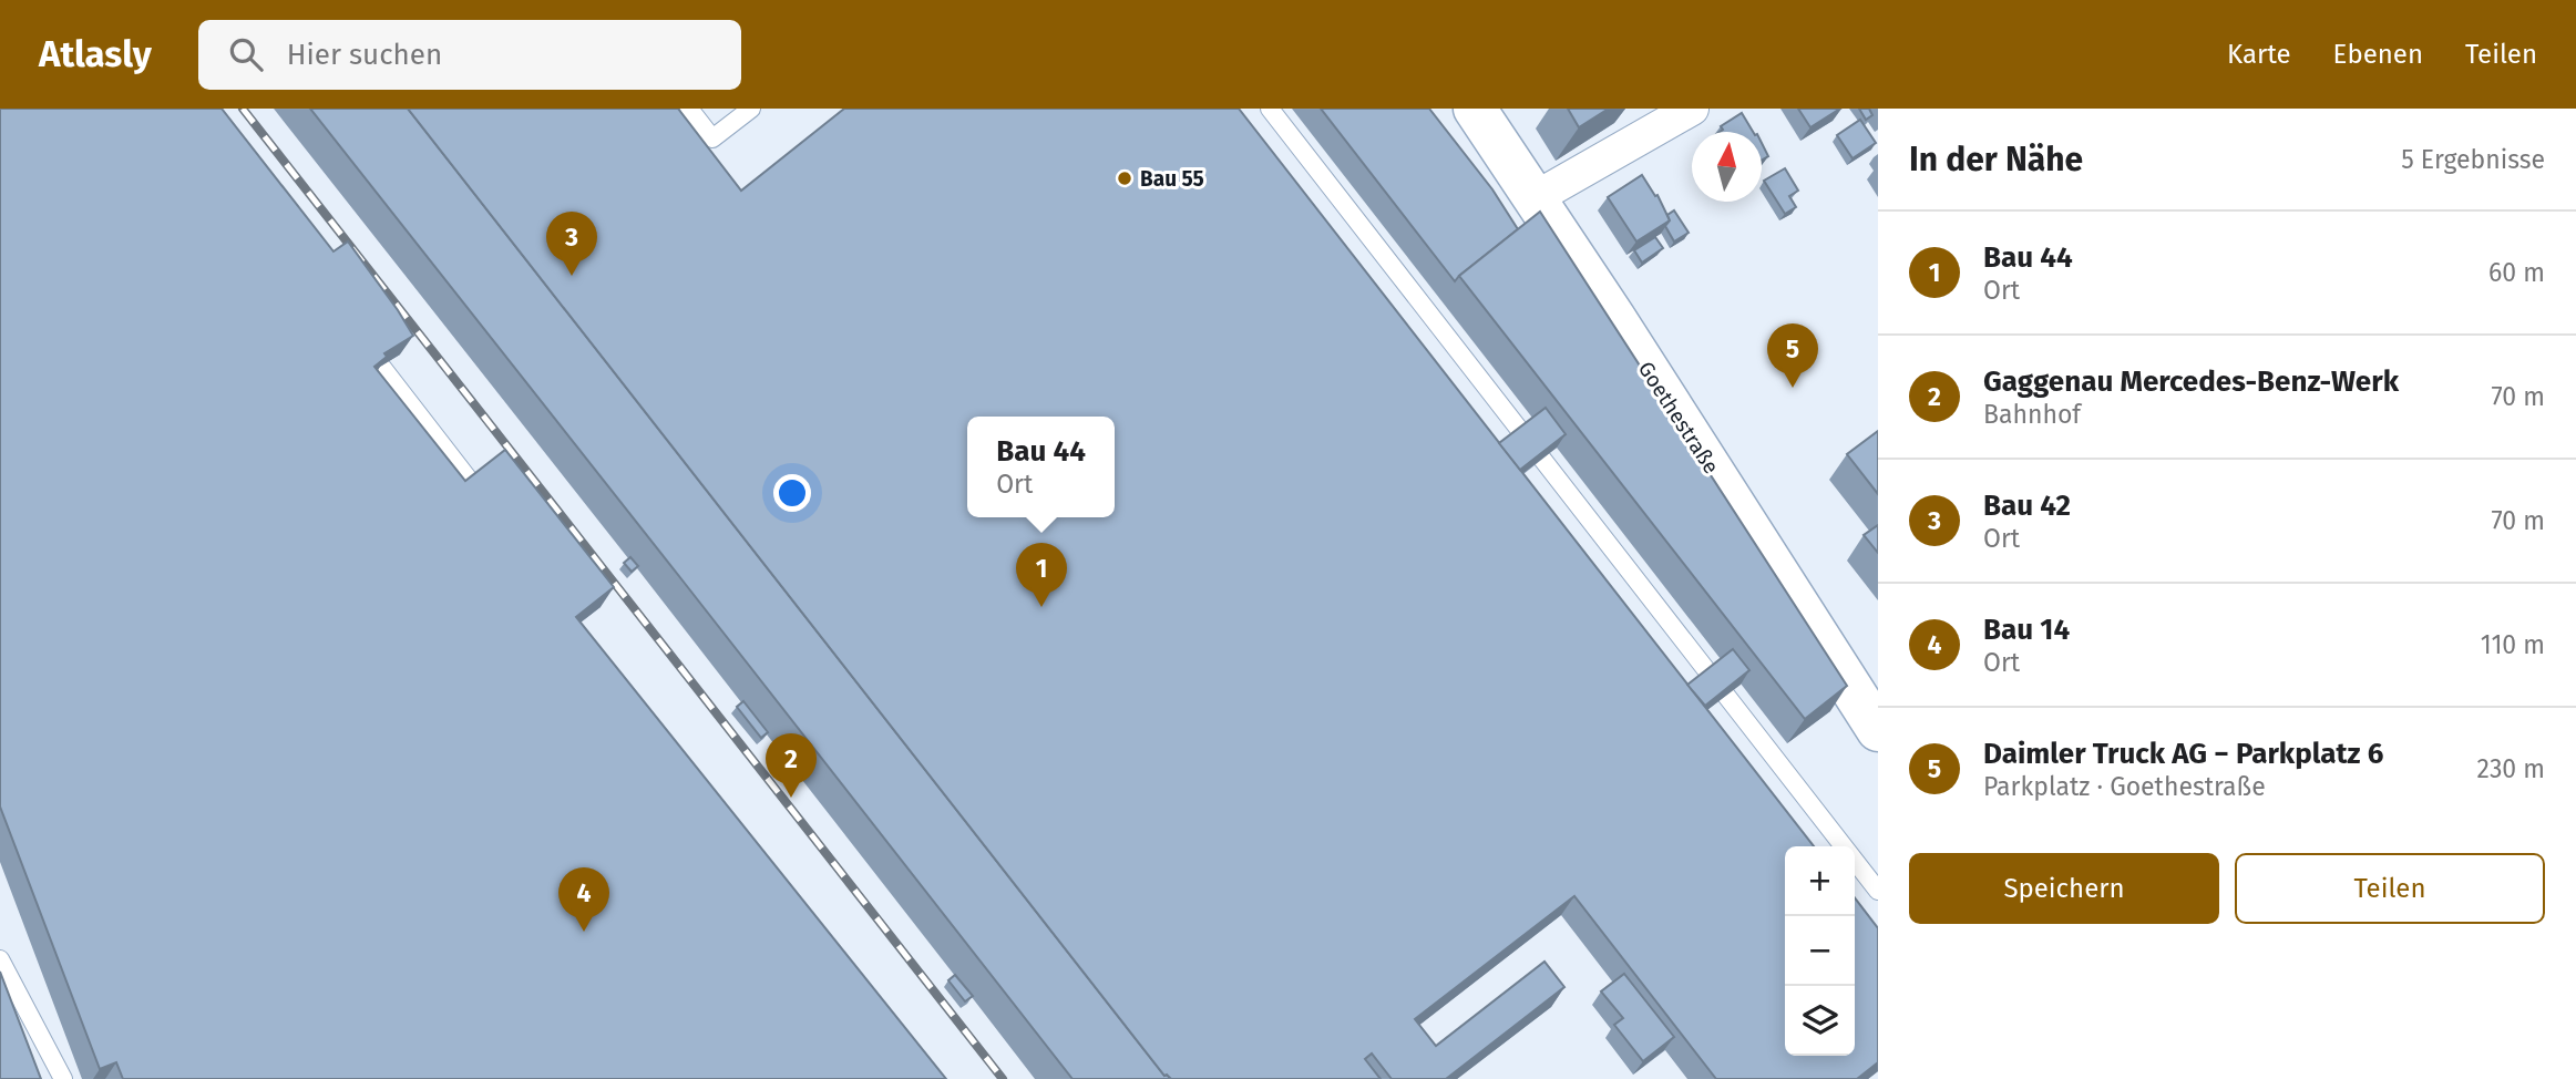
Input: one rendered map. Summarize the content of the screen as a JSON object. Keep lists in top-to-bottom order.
{
  "streets": {
    "street": ["Goethestraße"]
  },
  "places": ["Bau 55"],
  "north": "top",
  "page": {
    "header": "Atlasly",
    "search": "Hier suchen",
    "nav": ["Karte", "Ebenen", "Teilen"],
    "heading": ["In der Nähe", "5 Ergebnisse"],
    "list": [
      {
        "mark": "1",
        "name": "Bau 44",
        "note": "Ort",
        "value": "60 m"
      },
      {
        "mark": "2",
        "name": "Gaggenau Mercedes-Benz-Werk",
        "note": "Bahnhof",
        "value": "70 m"
      },
      {
        "mark": "3",
        "name": "Bau 42",
        "note": "Ort",
        "value": "70 m"
      },
      {
        "mark": "4",
        "name": "Bau 14",
        "note": "Ort",
        "value": "110 m"
      },
      {
        "mark": "5",
        "name": "Daimler Truck AG − Parkplatz 6",
        "note": "Parkplatz · Goethestraße",
        "value": "230 m"
      }
    ],
    "pins": [
      "3",
      "5",
      "1",
      "2",
      "4"
    ],
    "popup": ["Bau 44", "Ort"],
    "buttons": ["Speichern", "Teilen"],
    "map_buttons": ["+", "−"]
  }
}
